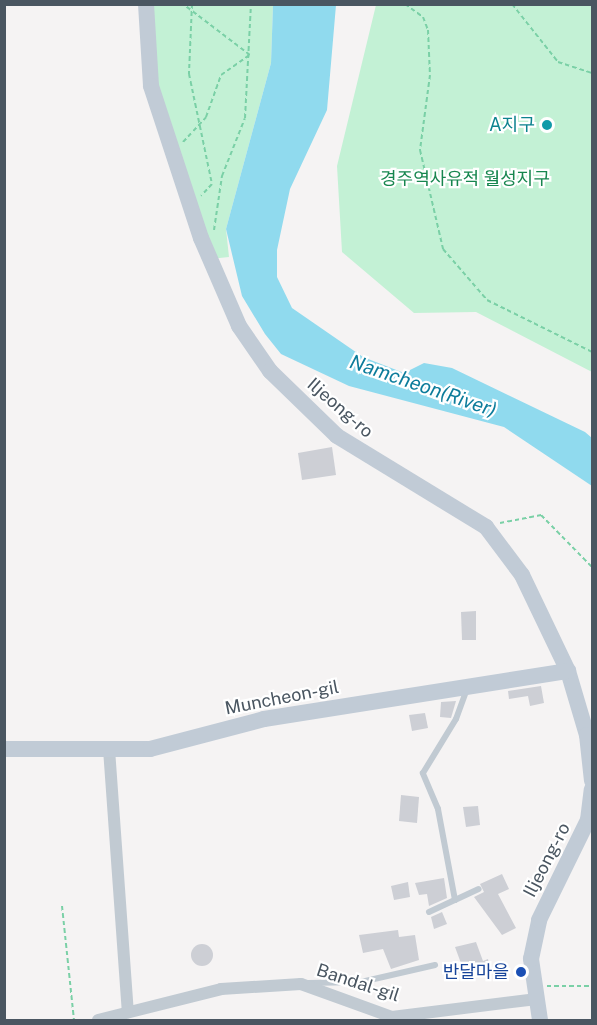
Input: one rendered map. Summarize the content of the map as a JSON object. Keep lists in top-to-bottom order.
{
  "streets": {
    "street": ["Iljeong-ro", "Muncheon-gil", "Bandal-gil"]
  },
  "crossings": [
    ["Iljeong-ro", "Muncheon-gil"],
    ["Iljeong-ro", "Bandal-gil"]
  ],
  "water": ["Namcheon(River)"],
  "parks": ["경주역사유적 월성지구"],
  "places": ["A지구", "반달마을"]
}
